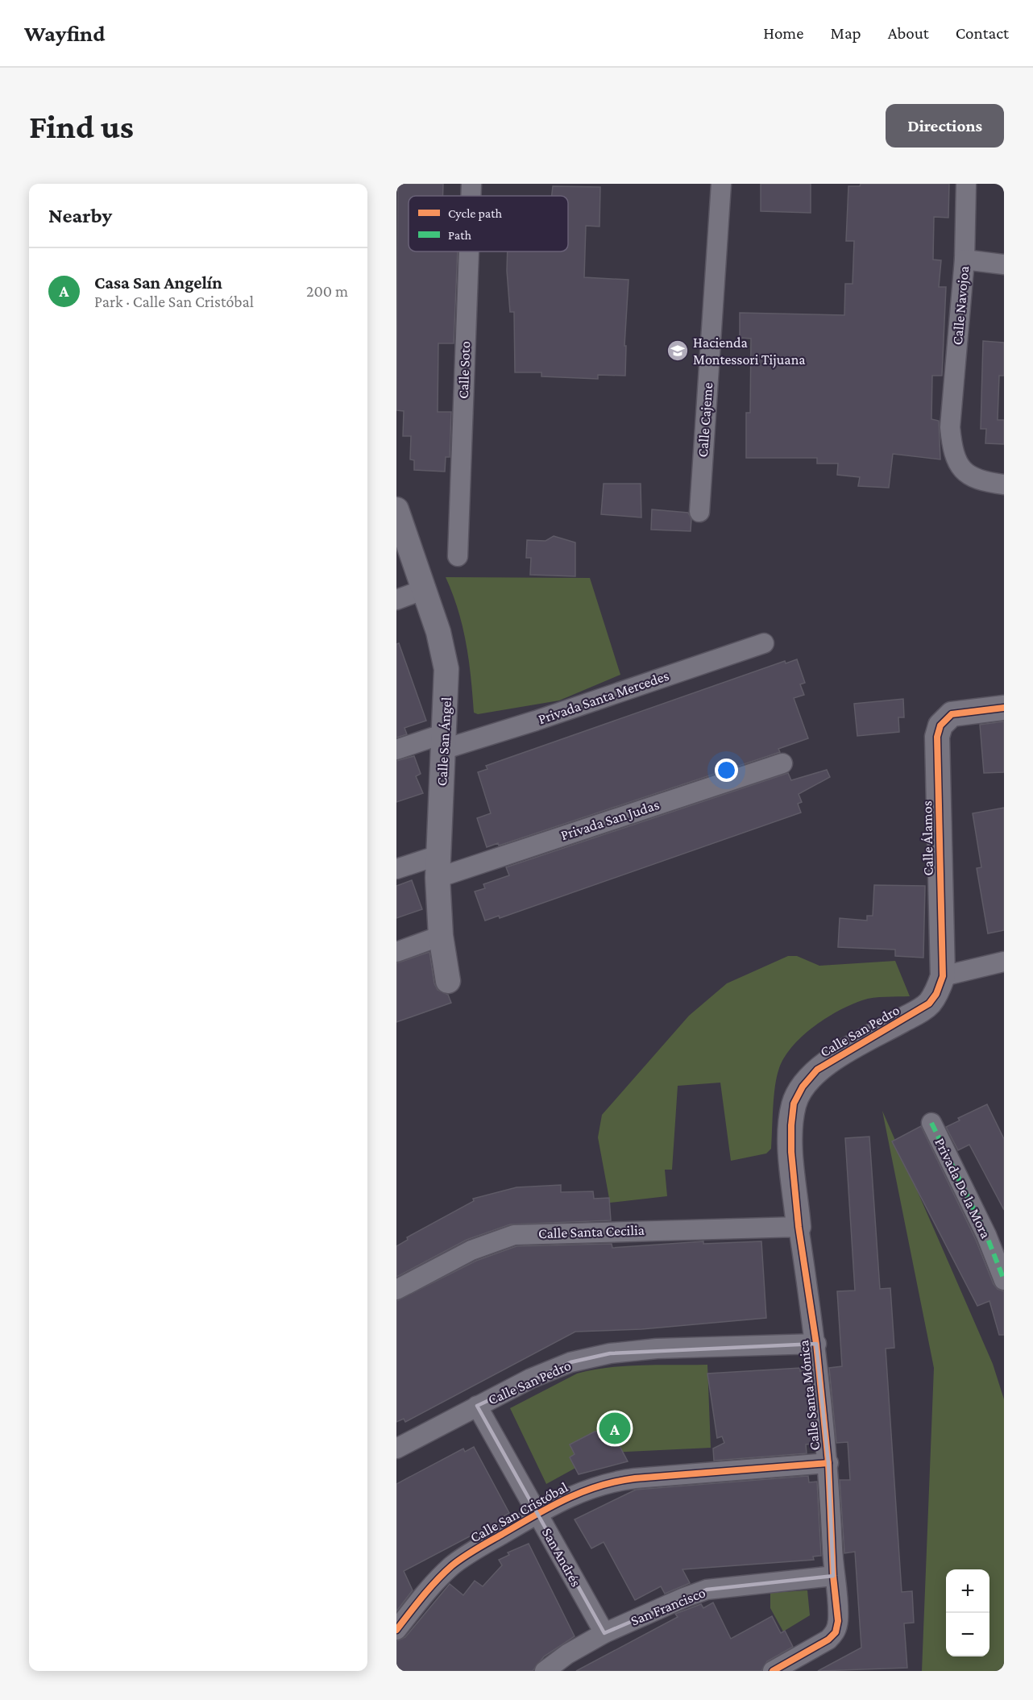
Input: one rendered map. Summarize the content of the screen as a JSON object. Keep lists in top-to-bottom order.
{
  "streets": {
    "street": [
      "Calle Navojoa",
      "Calle Soto",
      "Calle Cajeme",
      "Privada Santa Mercedes",
      "Calle San Ángel",
      "Privada San Judas",
      "Calle Álamos",
      "Calle San Pedro",
      "Privada De la Mora",
      "Calle Santa Cecilia",
      "Calle Santa Mónica",
      "Calle San Cristóbal",
      "San Andrés",
      "San Francisco"
    ]
  },
  "crossings": [
    ["Privada Santa Mercedes", "Calle San Ángel"],
    ["Calle San Ángel", "Privada San Judas"],
    ["Calle Álamos", "Calle San Pedro"],
    ["Calle San Pedro", "Calle Santa Cecilia"],
    ["Calle San Pedro", "Calle Santa Mónica"],
    ["Calle San Pedro", "San Andrés"],
    ["Calle Santa Cecilia", "Calle Santa Mónica"],
    ["Calle Santa Mónica", "Calle San Cristóbal"],
    ["Calle Santa Mónica", "San Francisco"],
    ["Calle San Cristóbal", "San Andrés"],
    ["San Andrés", "San Francisco"]
  ],
  "places": {
    "school or university": ["Hacienda Montessori Tijuana"]
  },
  "legend": ["Cycle path", "Path"],
  "page": {
    "header": "Wayfind",
    "nav": [
      "Home",
      "Map",
      "About",
      "Contact"
    ],
    "buttons": "Directions",
    "title": "Find us",
    "heading": "Nearby",
    "list": [
      {
        "mark": "A",
        "name": "Casa San Angelín",
        "note": "Park · Calle San Cristóbal",
        "value": "200 m"
      }
    ],
    "pins": "A",
    "map_buttons": ["+", "−"]
  }
}
